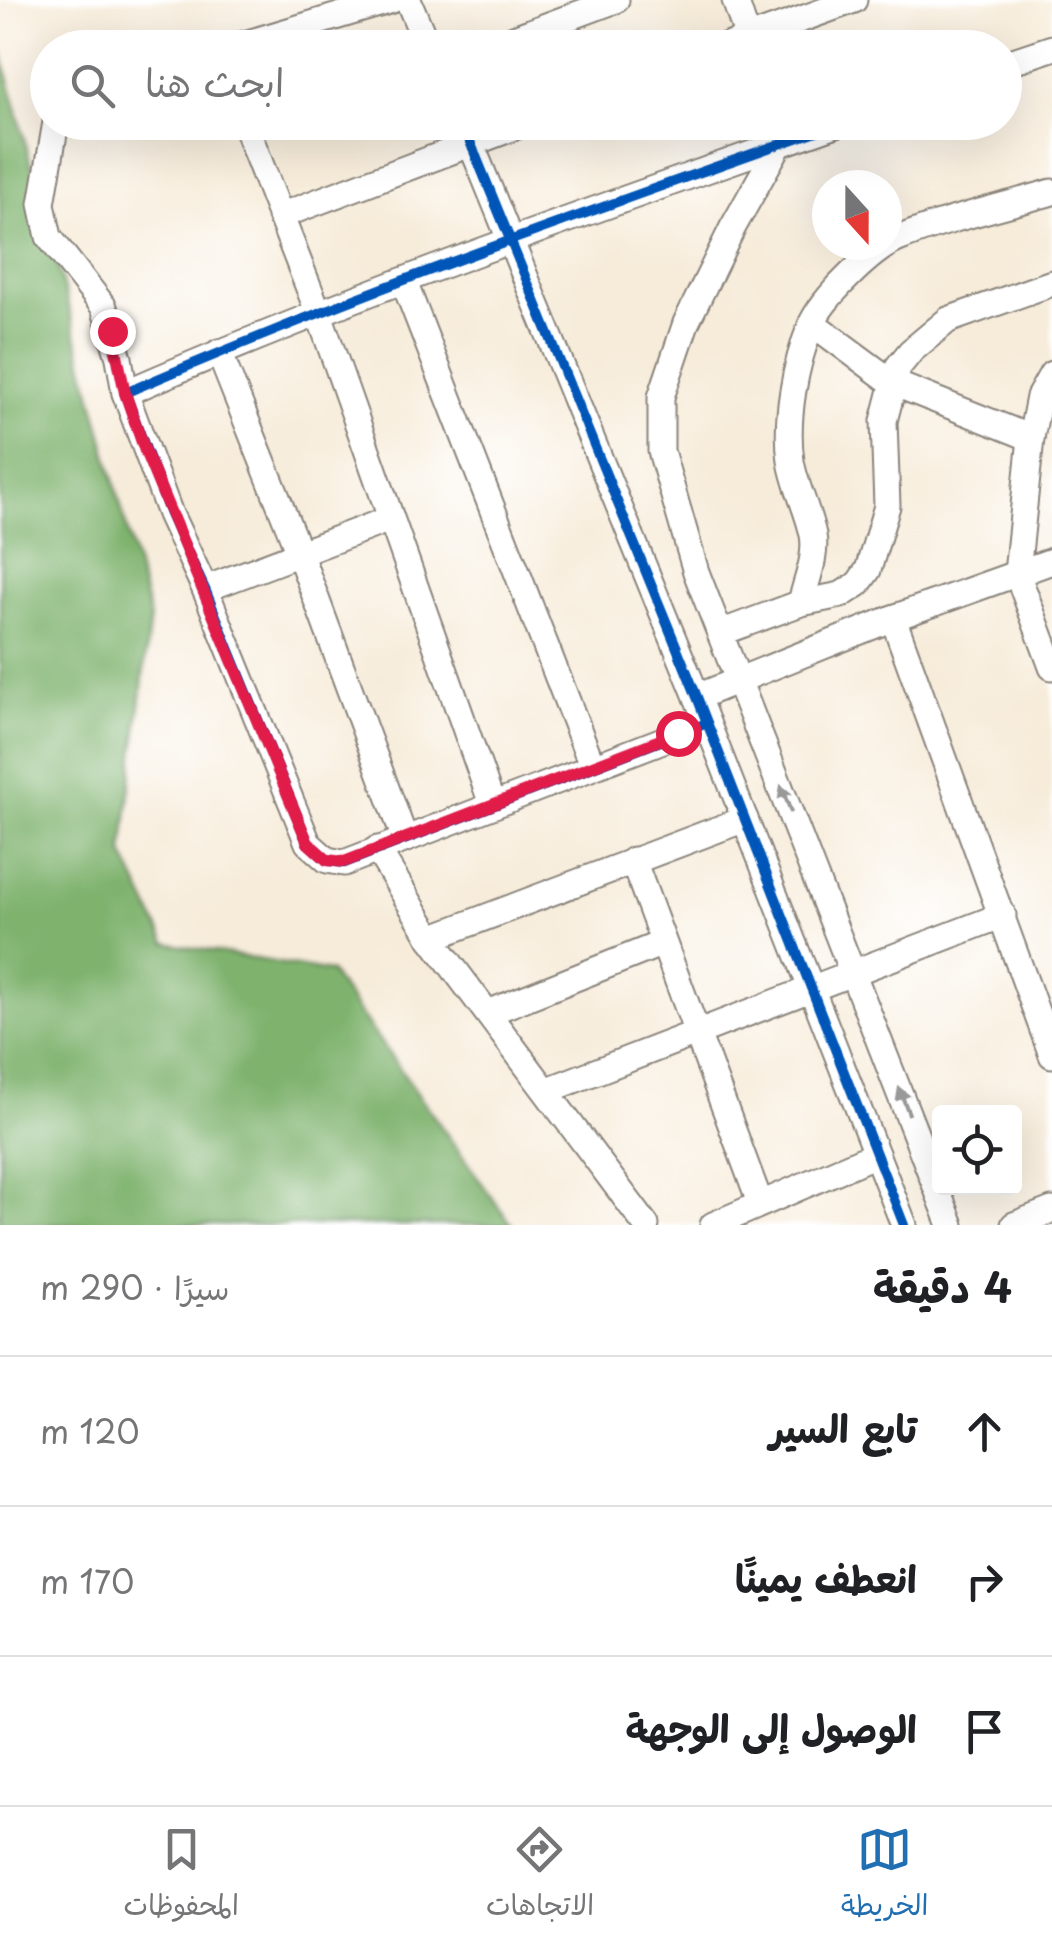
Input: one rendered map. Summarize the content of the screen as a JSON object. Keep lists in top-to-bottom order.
{
  "north": "bottom",
  "page": {
    "search": "ابحث هنا",
    "heading": ["4 دقيقة", "سيرًا · 290 m"],
    "list": [
      ["تابع السير", "120 m"],
      ["انعطف يمينًا", "170 m"],
      "الوصول إلى الوجهة"
    ],
    "nav": ["الخريطة", "الاتجاهات", "المحفوظات"]
  }
}
